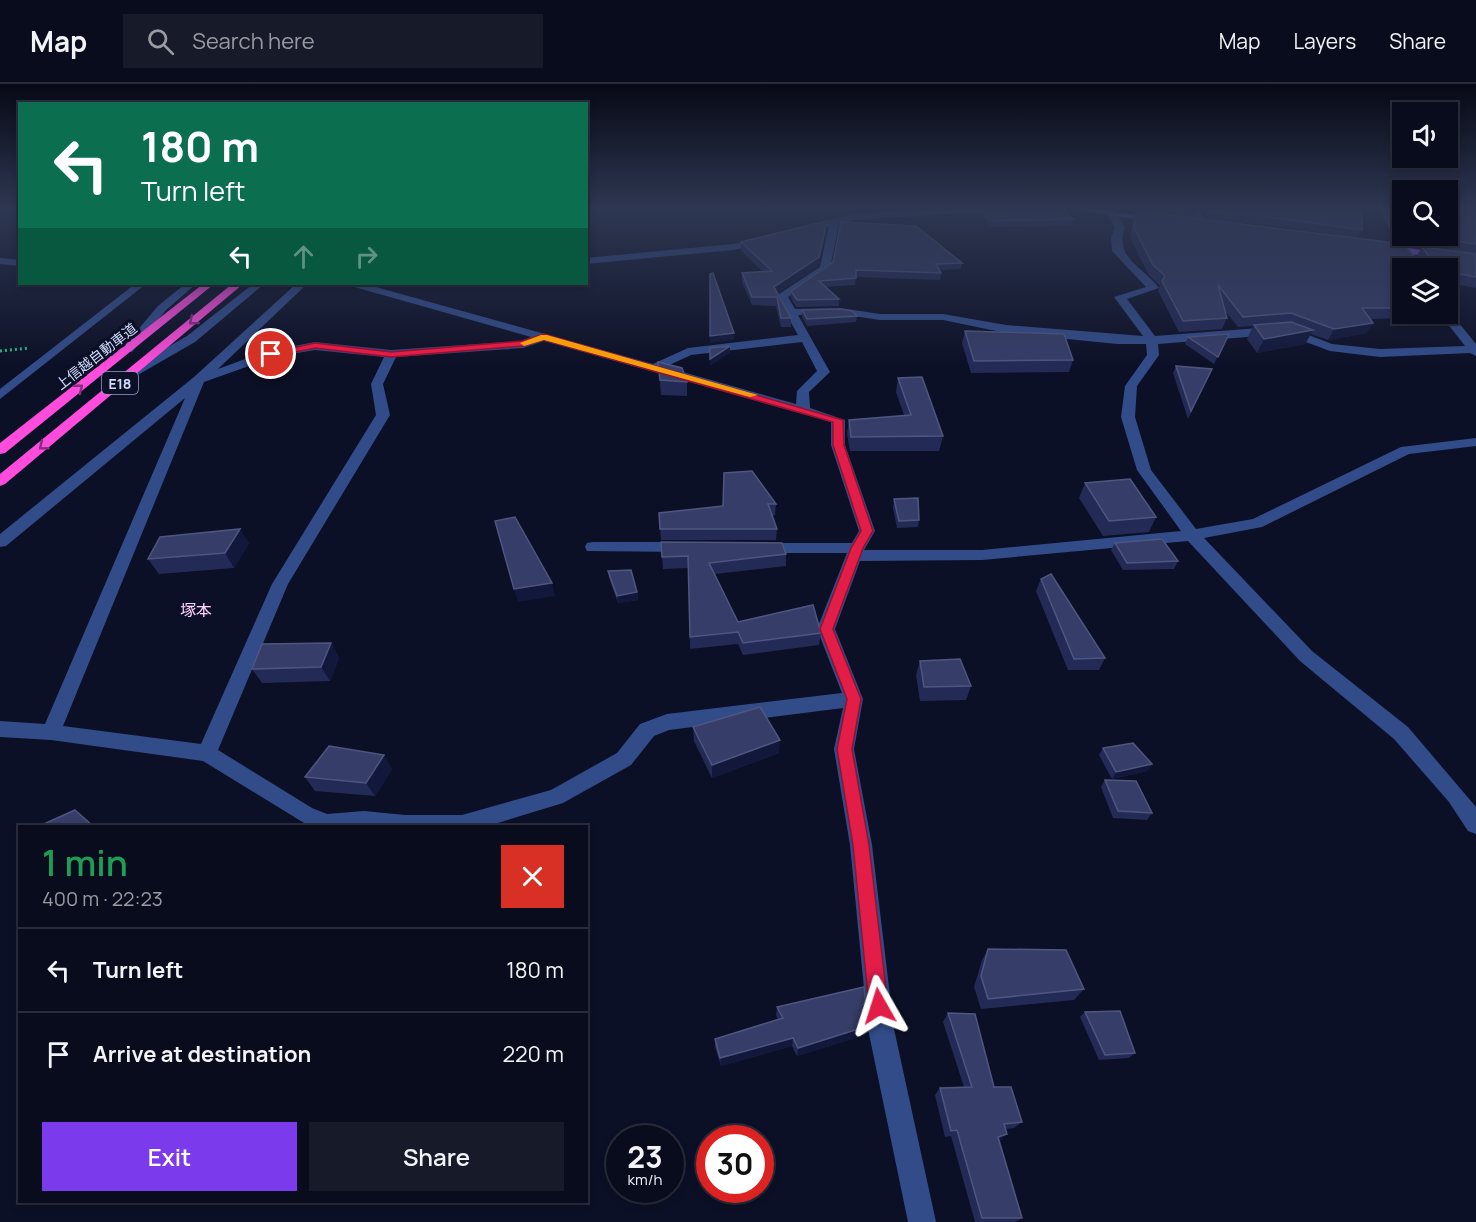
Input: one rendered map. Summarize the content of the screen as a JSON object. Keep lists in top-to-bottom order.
{
  "streets": {
    "highway": ["上信越自動車道", "E18"]
  },
  "districts": ["塚本"],
  "page": {
    "header": "Map",
    "search": "Search here",
    "nav": ["Map", "Layers", "Share"],
    "turn": ["180 m", "Turn left"],
    "heading": ["1 min", "400 m · 22:23"],
    "list": [
      {
        "name": "Turn left",
        "value": "180 m"
      },
      {
        "name": "Arrive at destination",
        "value": "220 m"
      }
    ],
    "buttons": ["Exit", "Share"],
    "speed": "23 km/h",
    "limit": "30"
  }
}
